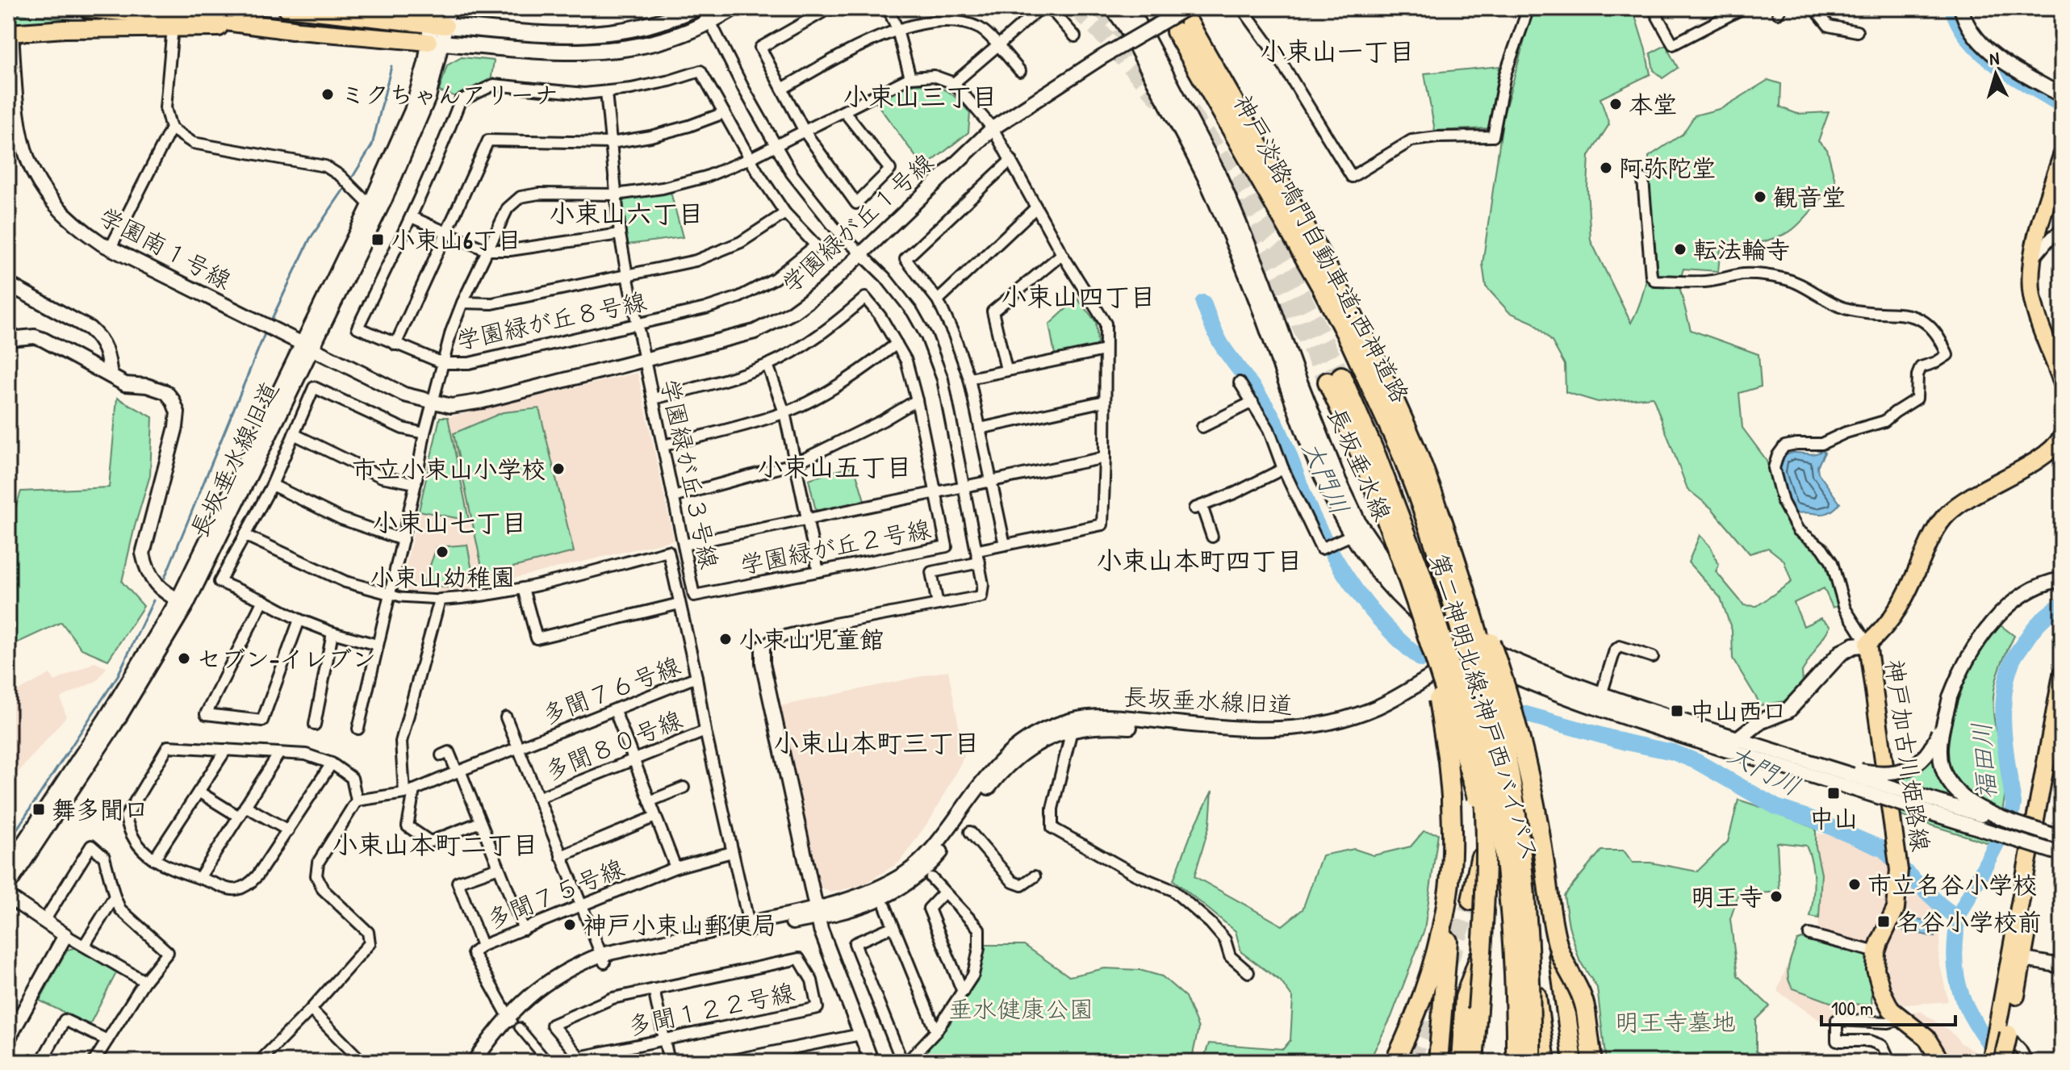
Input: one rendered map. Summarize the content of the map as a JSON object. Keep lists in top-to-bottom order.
{
  "streets": {
    "highway": ["神戸淡路鳴門自動車道;西神道路", "第二神明北線;神戸西バイパス"],
    "main road": ["長坂垂水線", "神戸加古川姫路線"],
    "street": [
      "学園緑が丘１号線",
      "学園南１号線",
      "学園緑が丘８号線",
      "長坂垂水線旧道",
      "学園緑が丘３号線",
      "学園緑が丘２号線",
      "多聞７６号線",
      "多聞８０号線",
      "多聞７５号線",
      "多聞１２２号線"
    ]
  },
  "crossings": [
    ["学園緑が丘１号線", "学園南１号線"],
    ["学園緑が丘１号線", "神戸淡路鳴門自動車道;西神道路"],
    ["学園緑が丘１号線", "長坂垂水線旧道"],
    ["学園緑が丘１号線", "学園緑が丘３号線"],
    ["神戸淡路鳴門自動車道;西神道路", "第二神明北線;神戸西バイパス"],
    ["学園緑が丘８号線", "学園緑が丘３号線"],
    ["長坂垂水線旧道", "長坂垂水線"],
    ["長坂垂水線旧道", "多聞７６号線"],
    ["長坂垂水線旧道", "多聞７５号線"],
    ["学園緑が丘３号線", "学園緑が丘２号線"],
    ["多聞７６号線", "多聞８０号線"],
    ["多聞７６号線", "多聞７５号線"]
  ],
  "districts": [
    "小束山一丁目",
    "小束山三丁目",
    "小束山六丁目",
    "小束山四丁目",
    "小束山五丁目",
    "小束山七丁目",
    "小束山本町四丁目",
    "小束山本町三丁目",
    "小束山本町二丁目"
  ],
  "water": ["大門川", "福田川"],
  "parks": ["垂水健康公園", "明王寺墓地"],
  "places": {
    "other": [
      "ミクちゃんアリーナ",
      "本堂",
      "阿弥陀堂",
      "観音堂",
      "転法輪寺",
      "市立小束山小学校",
      "小束山幼稚園",
      "小束山児童館",
      "セブン-イレブン",
      "市立名谷小学校",
      "明王寺",
      "神戸小束山郵便局"
    ],
    "transit": [
      "小束山6丁目",
      "中山西口",
      "中山",
      "舞多聞口",
      "名谷小学校前"
    ]
  },
  "scale_bar": "100 m",
  "north": "top"
}
